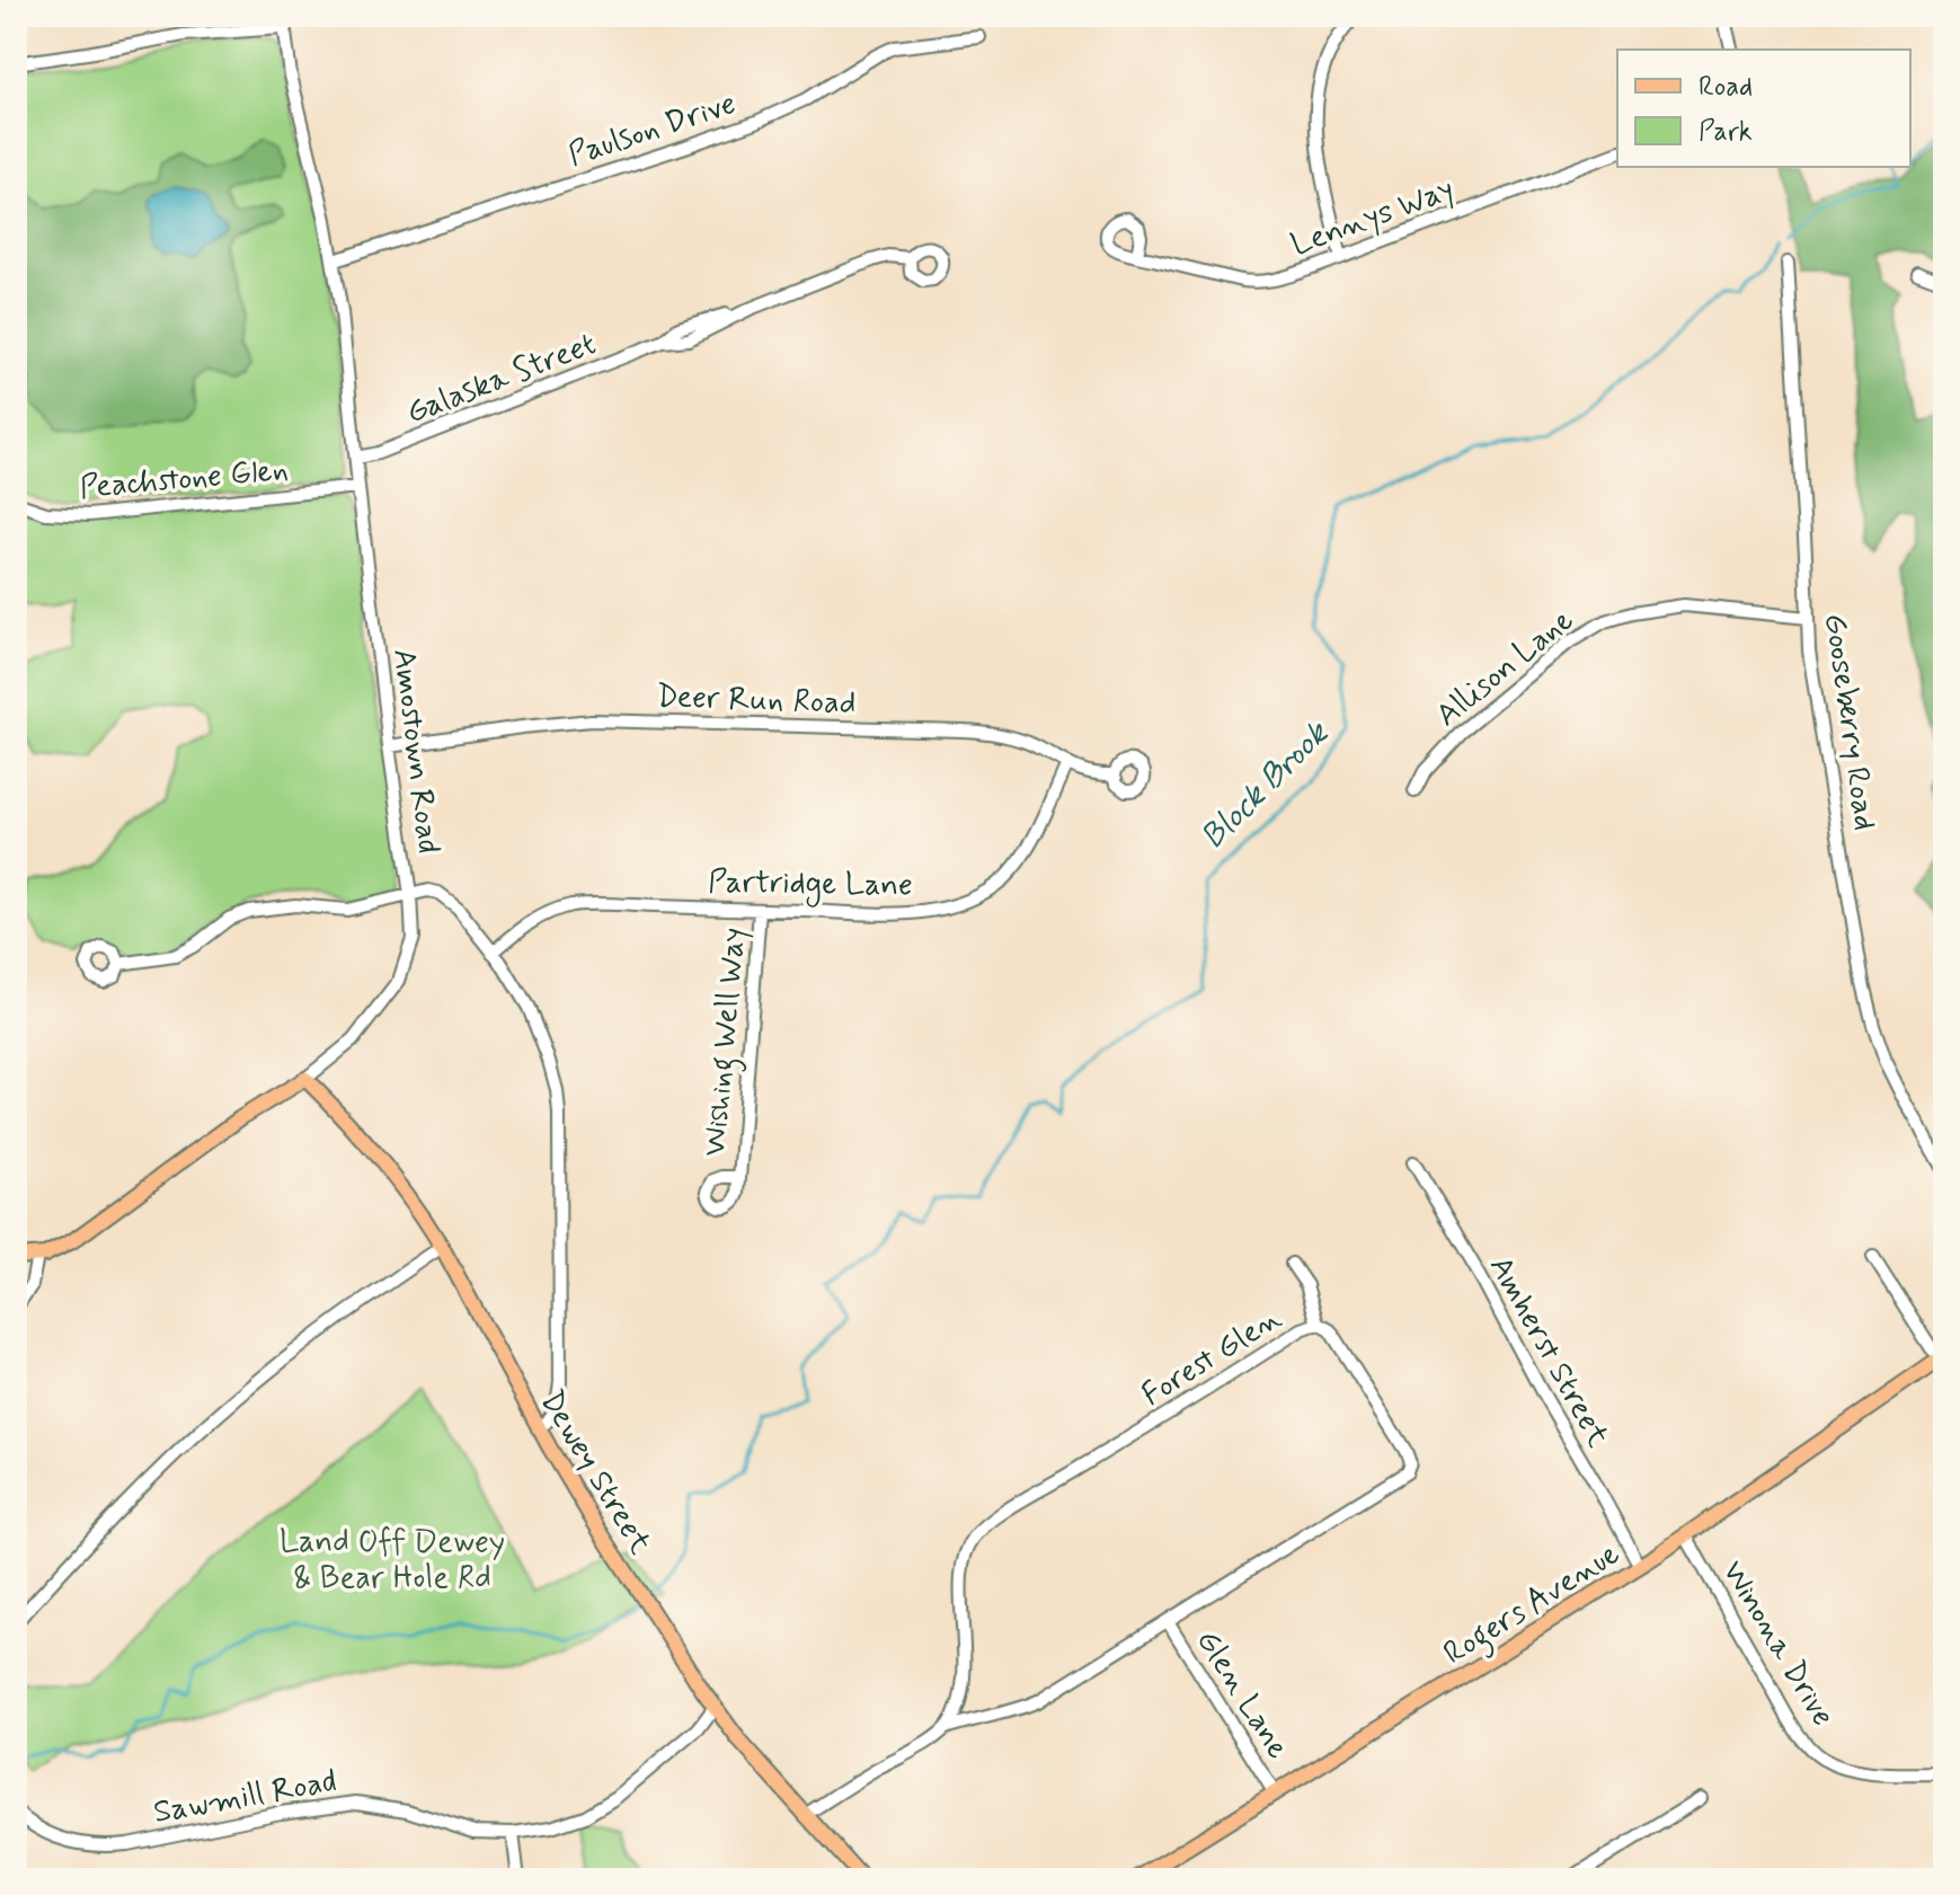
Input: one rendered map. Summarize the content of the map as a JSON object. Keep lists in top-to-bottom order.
{
  "streets": {
    "main road": ["Amostown Road", "Dewey Street", "Rogers Avenue"],
    "street": [
      "Paulson Drive",
      "Lennys Way",
      "Galaska Street",
      "Peachstone Glen",
      "Allison Lane",
      "Deer Run Road",
      "Gooseberry Road",
      "Partridge Lane",
      "Wishing Well Way",
      "Amherst Street",
      "Forest Glen",
      "Winona Drive",
      "Glen Lane",
      "Sawmill Road"
    ]
  },
  "crossings": [
    ["Paulson Drive", "Amostown Road"],
    ["Galaska Street", "Amostown Road"],
    ["Peachstone Glen", "Amostown Road"],
    ["Allison Lane", "Gooseberry Road"],
    ["Deer Run Road", "Amostown Road"],
    ["Deer Run Road", "Partridge Lane"],
    ["Amostown Road", "Dewey Street"],
    ["Partridge Lane", "Wishing Well Way"],
    ["Amherst Street", "Rogers Avenue"],
    ["Forest Glen", "Dewey Street"],
    ["Forest Glen", "Glen Lane"],
    ["Dewey Street", "Sawmill Road"],
    ["Rogers Avenue", "Winona Drive"],
    ["Rogers Avenue", "Glen Lane"]
  ],
  "water": ["Block Brook"],
  "parks": ["Land Off Dewey & Bear Hole Rd"],
  "legend": ["Road", "Park"]
}
